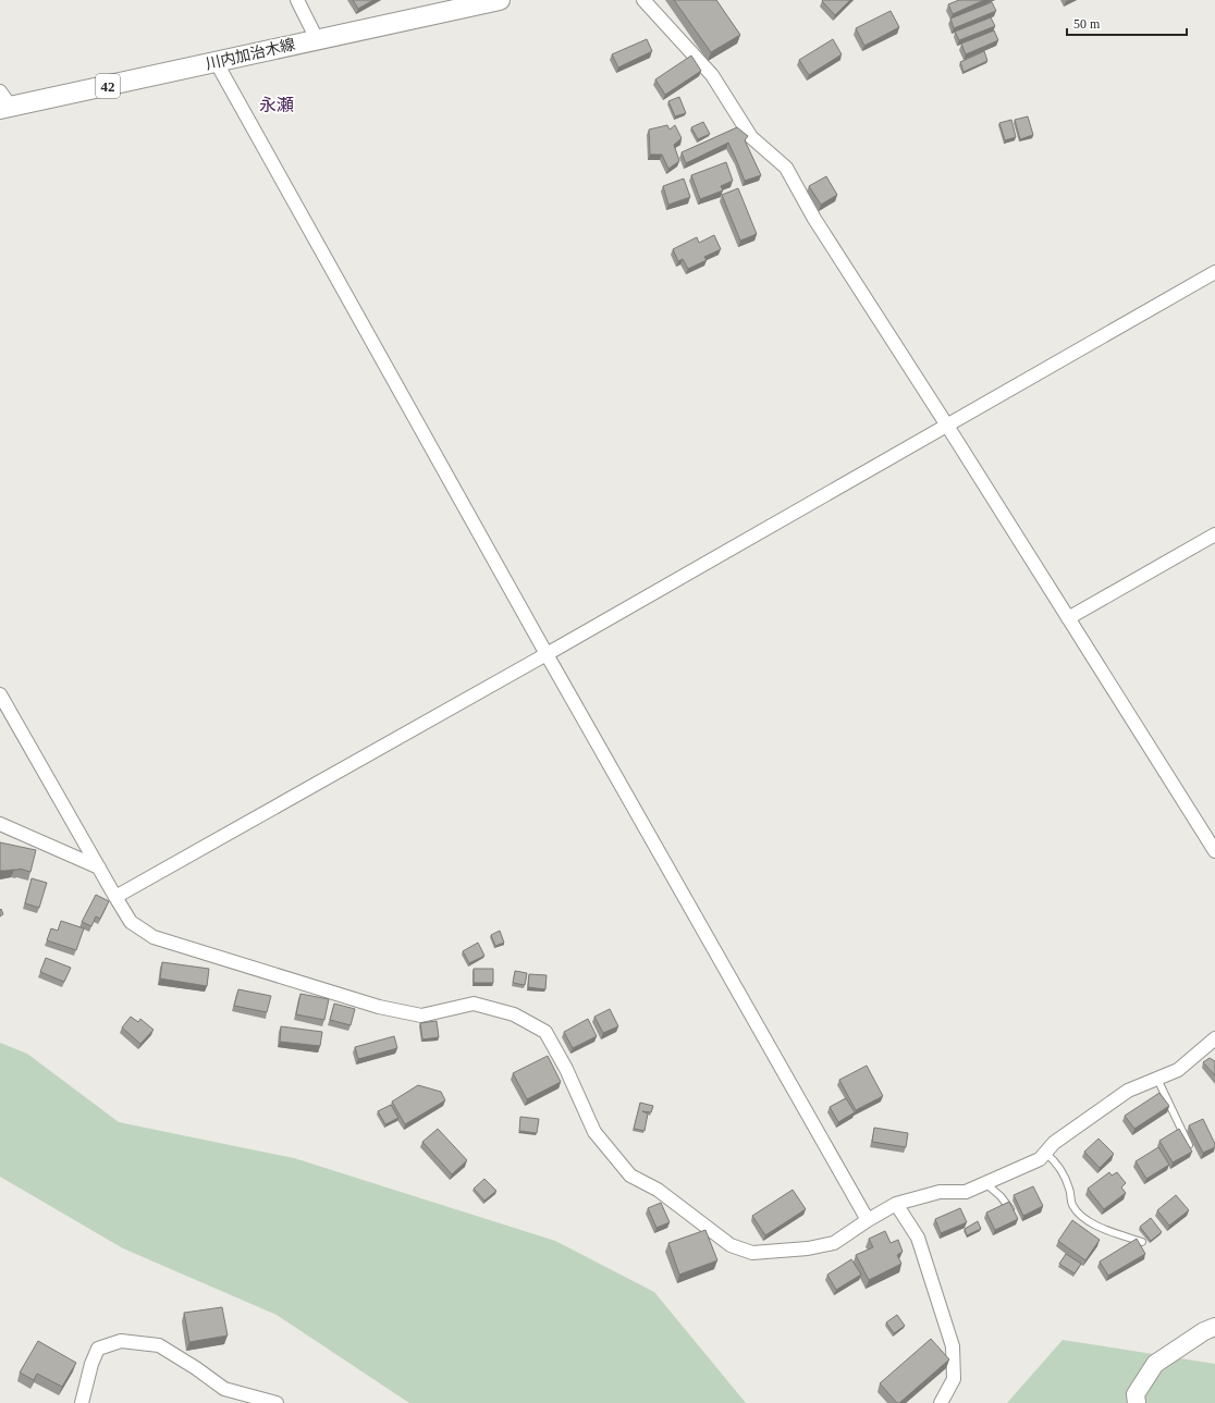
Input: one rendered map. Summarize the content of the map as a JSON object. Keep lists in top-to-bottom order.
{
  "streets": {
    "main road": ["川内加治木線", "42"]
  },
  "districts": ["永瀬"],
  "scale_bar": "50 m"
}
